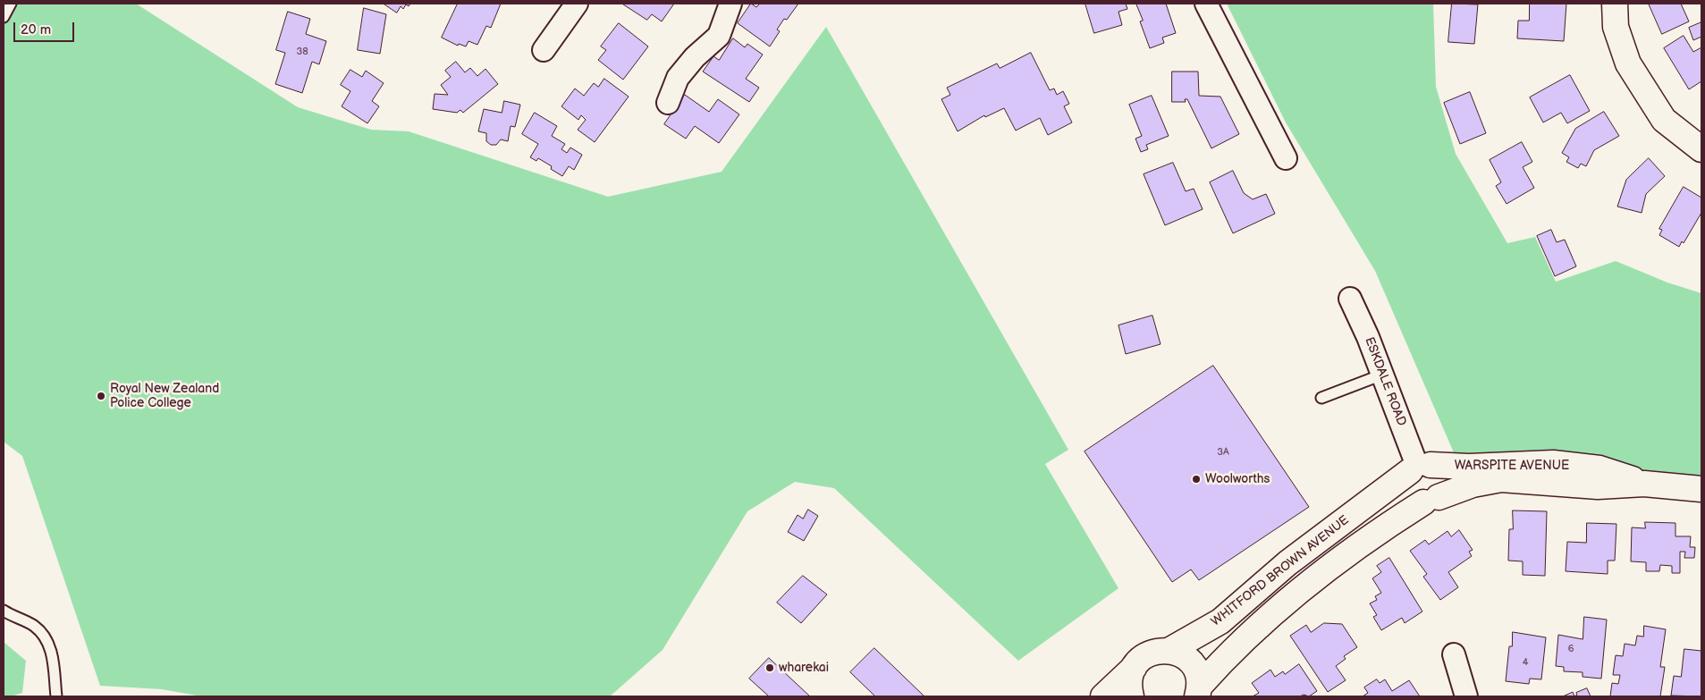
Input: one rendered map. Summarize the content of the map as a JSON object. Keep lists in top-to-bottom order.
{
  "streets": {
    "main road": ["WARSPITE AVENUE", "WHITFORD BROWN AVENUE"],
    "street": ["ESKDALE ROAD"]
  },
  "crossings": [
    ["ESKDALE ROAD", "WARSPITE AVENUE"],
    ["ESKDALE ROAD", "WHITFORD BROWN AVENUE"],
    ["WARSPITE AVENUE", "WHITFORD BROWN AVENUE"]
  ],
  "places": ["Royal New Zealand Police College", "Woolworths", "wharekai"],
  "house_numbers": [
    "38",
    "3A",
    "6",
    "4"
  ],
  "scale_bar": "20 m"
}
